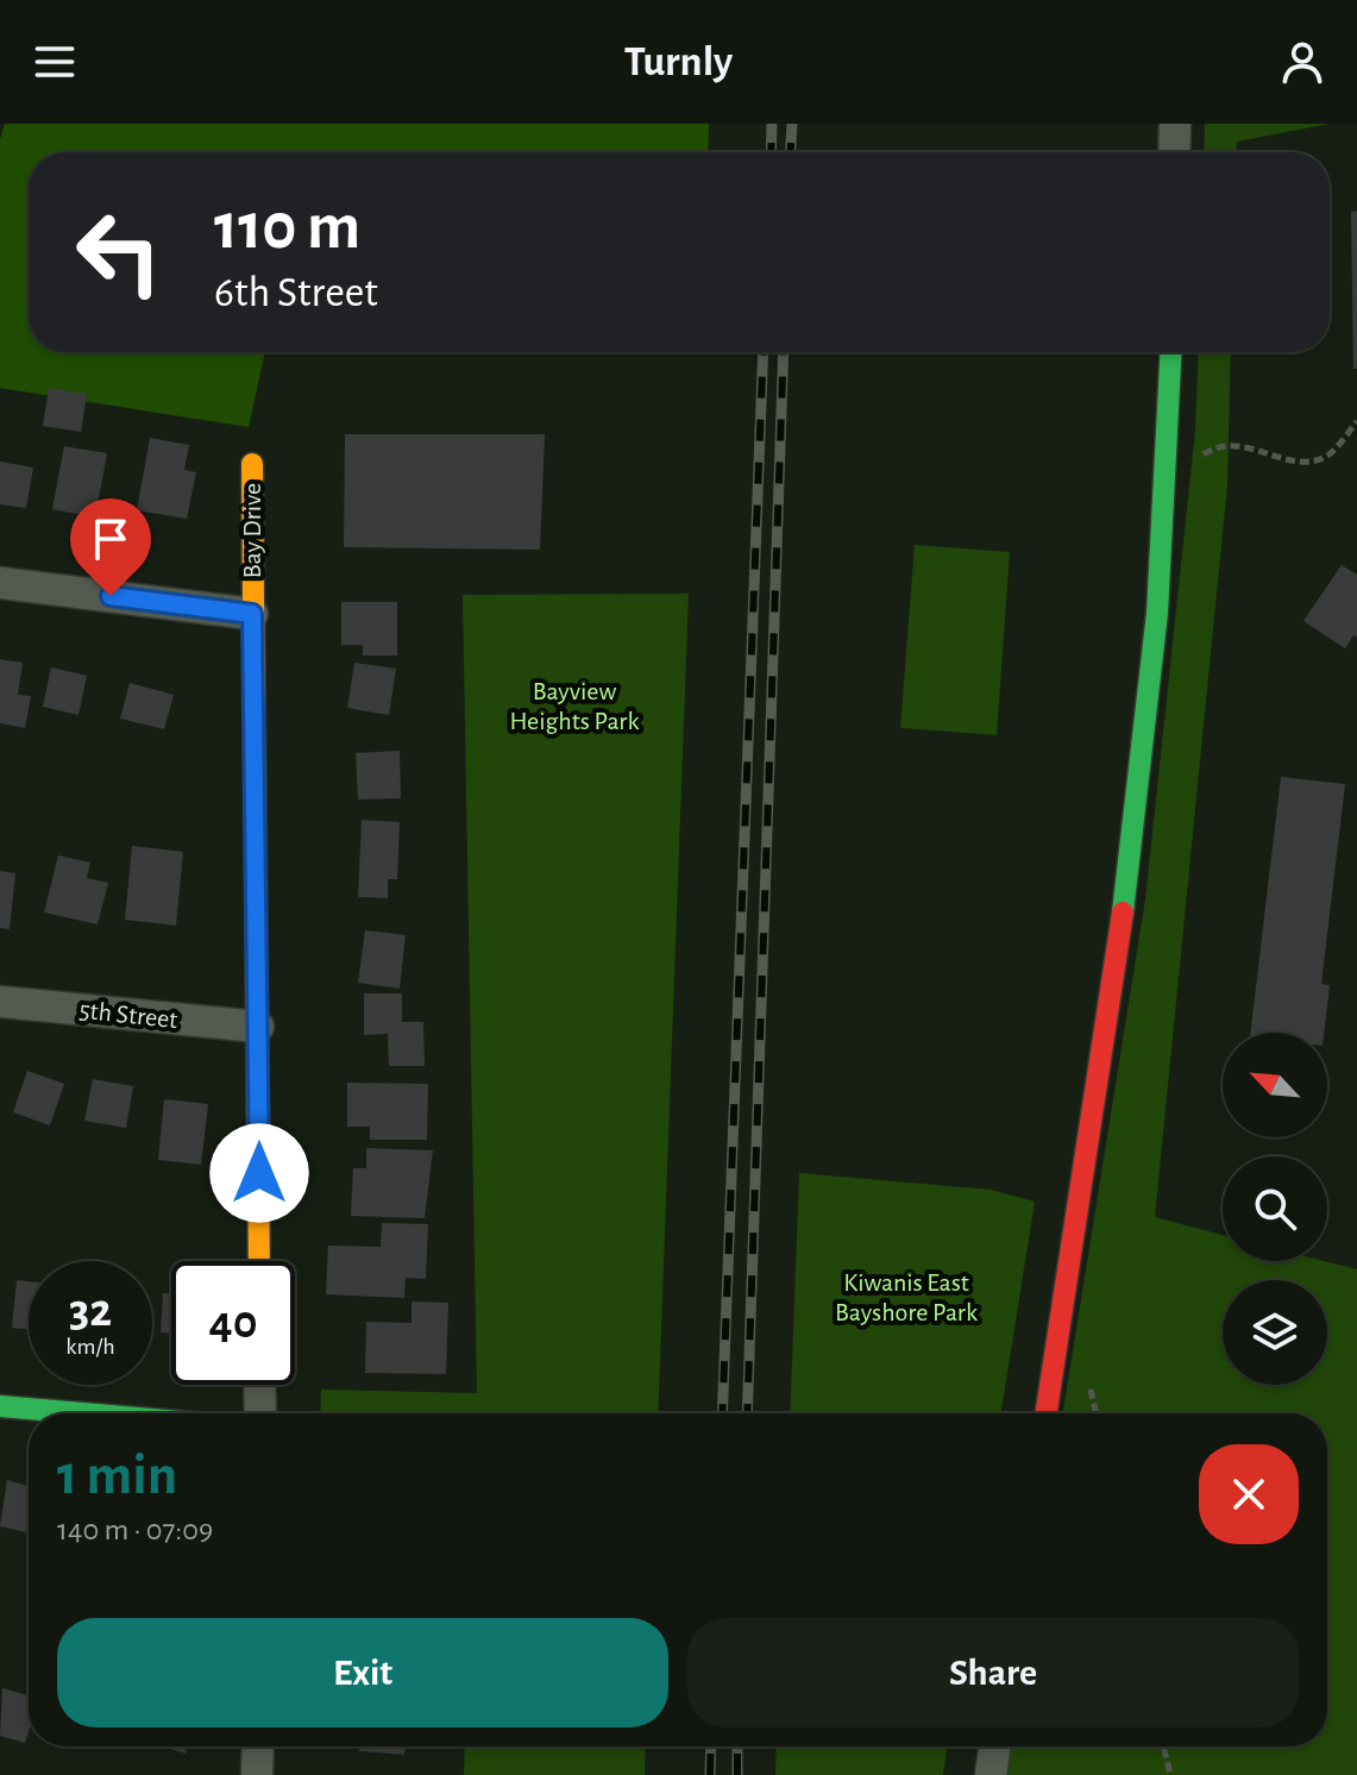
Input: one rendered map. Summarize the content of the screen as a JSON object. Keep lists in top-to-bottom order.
{
  "streets": {
    "street": ["Bay Drive", "5th Street"]
  },
  "crossings": [
    ["Bay Drive", "5th Street"]
  ],
  "parks": ["Bayview Heights Park", "Kiwanis East Bayshore Park"],
  "north": "top left",
  "page": {
    "header": "Turnly",
    "turn": ["110 m", "6th Street"],
    "speed": "32 km/h",
    "limit": "40",
    "heading": ["1 min", "140 m · 07:09"],
    "buttons": ["Exit", "Share"]
  }
}
